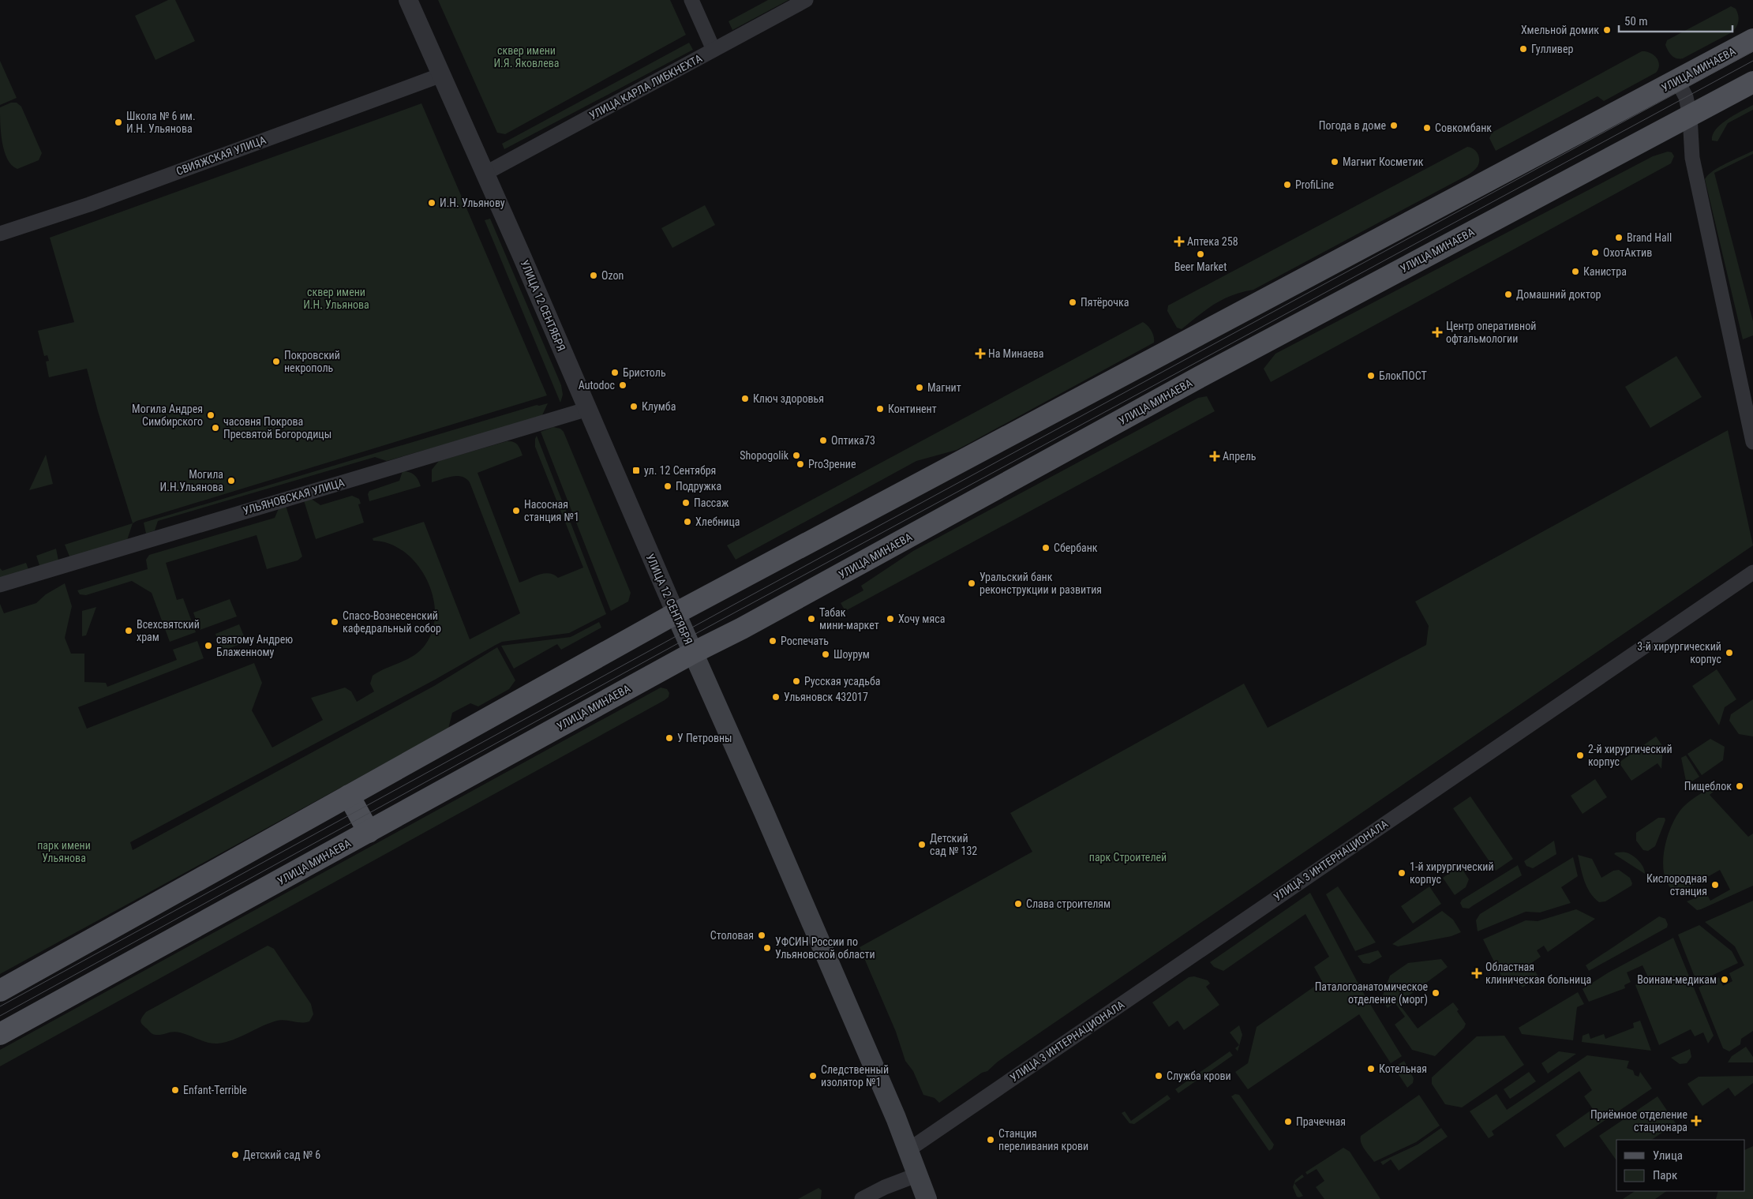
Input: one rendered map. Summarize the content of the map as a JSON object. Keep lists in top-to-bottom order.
{
  "streets": {
    "main road": ["УЛИЦА МИНАЕВА", "УЛИЦА 12 СЕНТЯБРЯ"],
    "street": [
      "УЛИЦА КАРЛА ЛИБКНЕХТА",
      "СВИЯЖСКАЯ УЛИЦА",
      "УЛЬЯНОВСКАЯ УЛИЦА",
      "УЛИЦА 3 ИНТЕРНАЦИОНАЛА"
    ]
  },
  "crossings": [
    ["УЛИЦА МИНАЕВА", "УЛИЦА 12 СЕНТЯБРЯ"],
    ["УЛИЦА КАРЛА ЛИБКНЕХТА", "УЛИЦА 12 СЕНТЯБРЯ"],
    ["СВИЯЖСКАЯ УЛИЦА", "УЛИЦА 12 СЕНТЯБРЯ"],
    ["УЛИЦА 12 СЕНТЯБРЯ", "УЛЬЯНОВСКАЯ УЛИЦА"],
    ["УЛИЦА 12 СЕНТЯБРЯ", "УЛИЦА 3 ИНТЕРНАЦИОНАЛА"]
  ],
  "parks": [
    "сквер имени И.Я. Яковлева",
    "сквер имени И.Н. Ульянова",
    "парк имени Ульянова",
    "парк Строителей"
  ],
  "places": {
    "other": [
      "Хмельной домик",
      "Гулливер",
      "Школа № 6 им. И.Н. Ульянова",
      "Погода в доме",
      "Совкомбанк",
      "Магнит Косметик",
      "ProfiLine",
      "И.Н. Ульянову",
      "Brand Hall",
      "ОхотАктив",
      "Beer Market",
      "Канистра",
      "Ozon",
      "Домашний доктор",
      "Пятёрочка",
      "Покровский некрополь",
      "Бристоль",
      "БлокПОСТ",
      "Autodoc",
      "Магнит",
      "Ключ здоровья",
      "Клумба",
      "Континент",
      "Могила Андрея Симбирского",
      "часовня Покрова Пресвятой Богородицы",
      "Оптика73",
      "Shopogolik",
      "ProЗрение",
      "Могила И.Н.Ульянова",
      "Подружка",
      "Пассаж",
      "Насосная станция №1",
      "Хлебница",
      "Сбербанк",
      "Уральский банк реконструкции и развития",
      "Табак мини-маркет",
      "Хочу мяса",
      "Спасо-Вознесенский кафедральный собор",
      "Всехсвятский храм",
      "Роспечать",
      "святому Андрею Блаженному",
      "3-й хирургический корпус",
      "Шоурум",
      "Русская усадьба",
      "Ульяновск 432017",
      "У Петровны",
      "2-й хирургический корпус",
      "Пищеблок",
      "Детский сад № 132",
      "1-й хирургический корпус",
      "Кислородная станция",
      "Слава строителям",
      "Столовая",
      "УФСИН России по Ульяновской области",
      "Воинам-медикам",
      "Паталогоанатомическое отделение (морг)",
      "Котельная",
      "Следственный изолятор №1",
      "Служба крови",
      "Enfant-Terrible",
      "Прачечная",
      "Станция переливания крови",
      "Детский сад № 6"
    ],
    "health": [
      "Аптека 258",
      "Центр оперативной офтальмологии",
      "На Минаева",
      "Апрель",
      "Областная клиническая больница",
      "Приёмное отделение стационара"
    ],
    "transit": ["ул. 12 Сентября"]
  },
  "legend": ["Улица", "Парк"],
  "scale_bar": "50 m"
}
